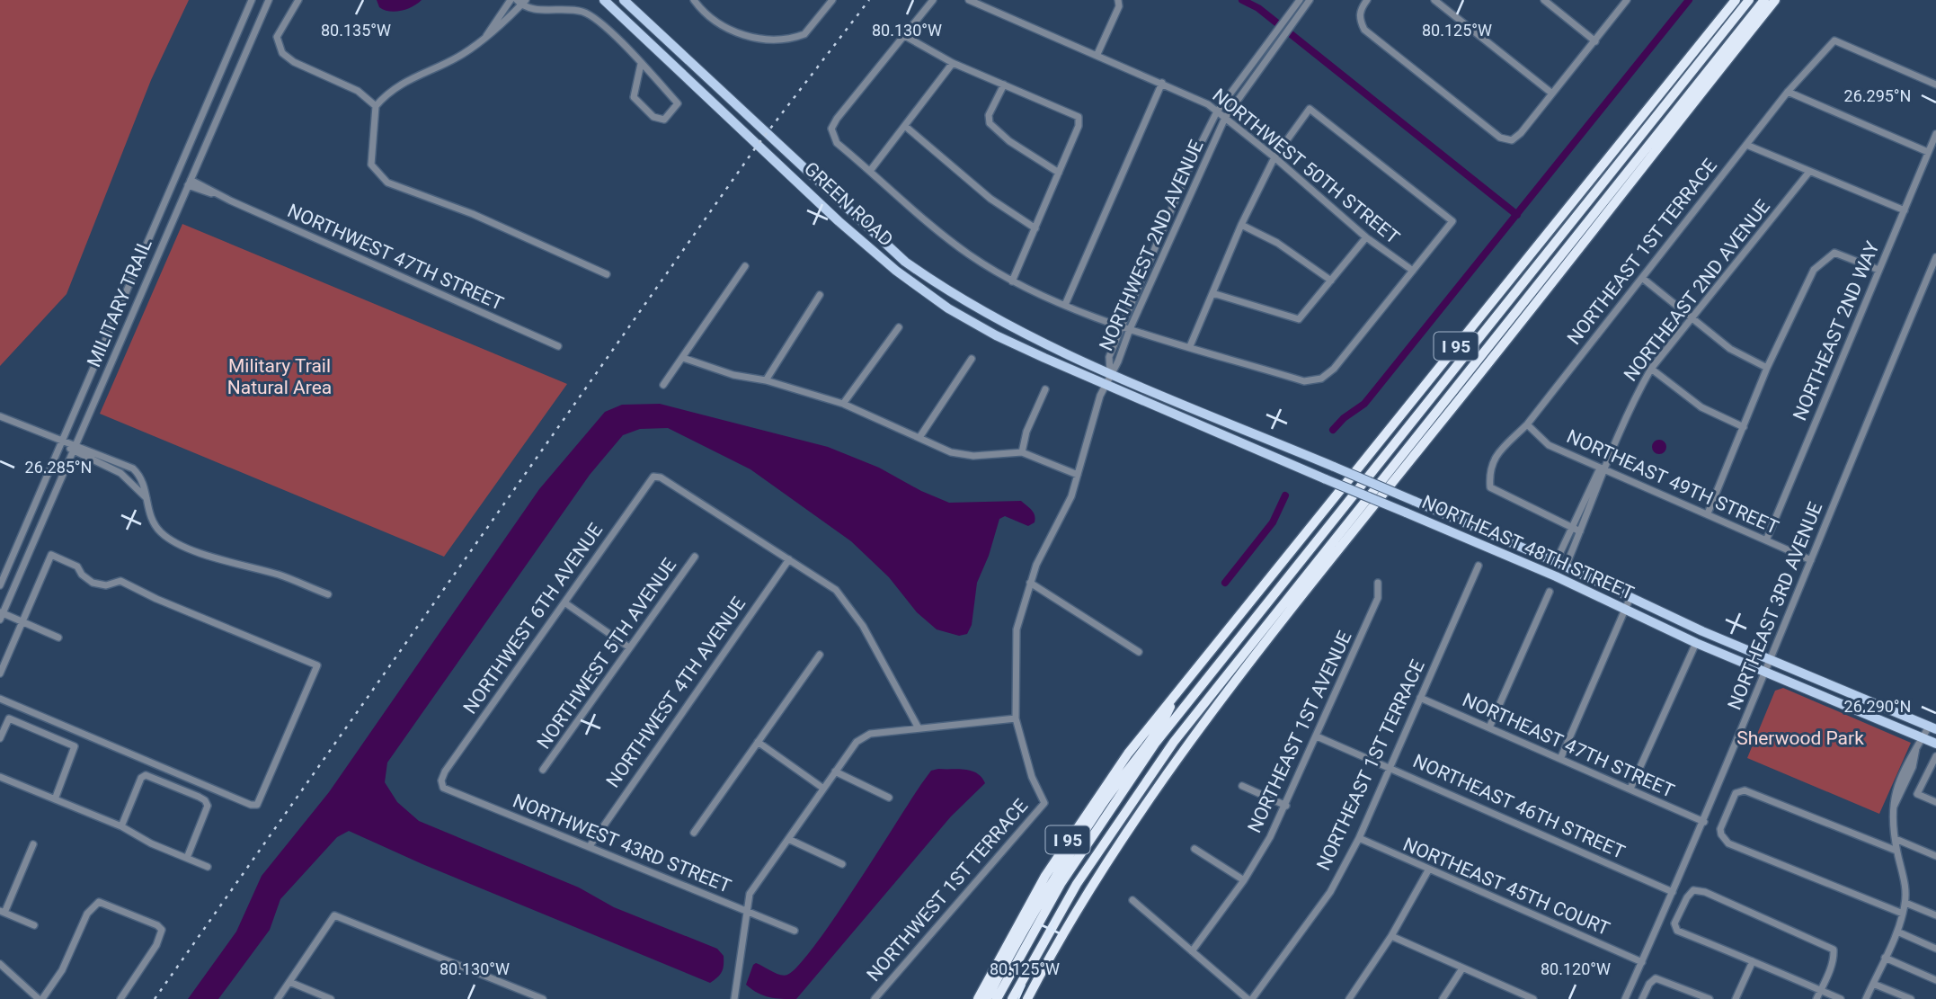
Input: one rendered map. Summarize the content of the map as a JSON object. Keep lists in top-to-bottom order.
{
  "streets": {
    "highway": ["I 95"],
    "main road": ["GREEN ROAD", "NORTHEAST 48TH STREET"],
    "street": [
      "NORTHWEST 50TH STREET",
      "NORTHWEST 2ND AVENUE",
      "NORTHEAST 1ST TERRACE",
      "NORTHWEST 47TH STREET",
      "NORTHEAST 2ND AVENUE",
      "MILITARY TRAIL",
      "NORTHEAST 2ND WAY",
      "NORTHEAST 49TH STREET",
      "NORTHEAST 3RD AVENUE",
      "NORTHWEST 6TH AVENUE",
      "NORTHWEST 5TH AVENUE",
      "NORTHWEST 4TH AVENUE",
      "NORTHEAST 1ST AVENUE",
      "NORTHEAST 47TH STREET",
      "NORTHEAST 46TH STREET",
      "NORTHWEST 43RD STREET",
      "NORTHEAST 45TH COURT",
      "NORTHWEST 1ST TERRACE"
    ]
  },
  "crossings": [
    ["NORTHWEST 50TH STREET", "NORTHWEST 2ND AVENUE"],
    ["GREEN ROAD", "NORTHWEST 2ND AVENUE"],
    ["GREEN ROAD", "NORTHEAST 48TH STREET"],
    ["NORTHWEST 2ND AVENUE", "NORTHEAST 48TH STREET"],
    ["NORTHEAST 1ST TERRACE", "NORTHEAST 2ND AVENUE"],
    ["NORTHEAST 1ST TERRACE", "NORTHEAST 49TH STREET"],
    ["NORTHEAST 1ST TERRACE", "NORTHEAST 47TH STREET"],
    ["NORTHEAST 1ST TERRACE", "NORTHEAST 46TH STREET"],
    ["NORTHEAST 1ST TERRACE", "NORTHEAST 45TH COURT"],
    ["NORTHWEST 47TH STREET", "MILITARY TRAIL"],
    ["NORTHEAST 2ND AVENUE", "NORTHEAST 49TH STREET"],
    ["NORTHEAST 2ND AVENUE", "NORTHEAST 48TH STREET"],
    ["NORTHEAST 2ND WAY", "NORTHEAST 49TH STREET"],
    ["NORTHEAST 49TH STREET", "NORTHEAST 3RD AVENUE"],
    ["NORTHEAST 48TH STREET", "NORTHEAST 3RD AVENUE"],
    ["NORTHEAST 3RD AVENUE", "NORTHEAST 47TH STREET"],
    ["NORTHEAST 3RD AVENUE", "NORTHEAST 46TH STREET"],
    ["NORTHEAST 3RD AVENUE", "NORTHEAST 45TH COURT"],
    ["NORTHWEST 6TH AVENUE", "NORTHWEST 4TH AVENUE"],
    ["NORTHWEST 6TH AVENUE", "NORTHWEST 43RD STREET"],
    ["NORTHWEST 4TH AVENUE", "NORTHWEST 43RD STREET"],
    ["NORTHEAST 1ST AVENUE", "NORTHEAST 46TH STREET"]
  ],
  "parks": ["Military Trail Natural Area", "Sherwood Park"],
  "coordinates": [
    "80.130°W",
    "80.135°W",
    "80.125°W",
    "26.295°N",
    "26.285°N",
    "26.290°N",
    "80.120°W"
  ]
}
